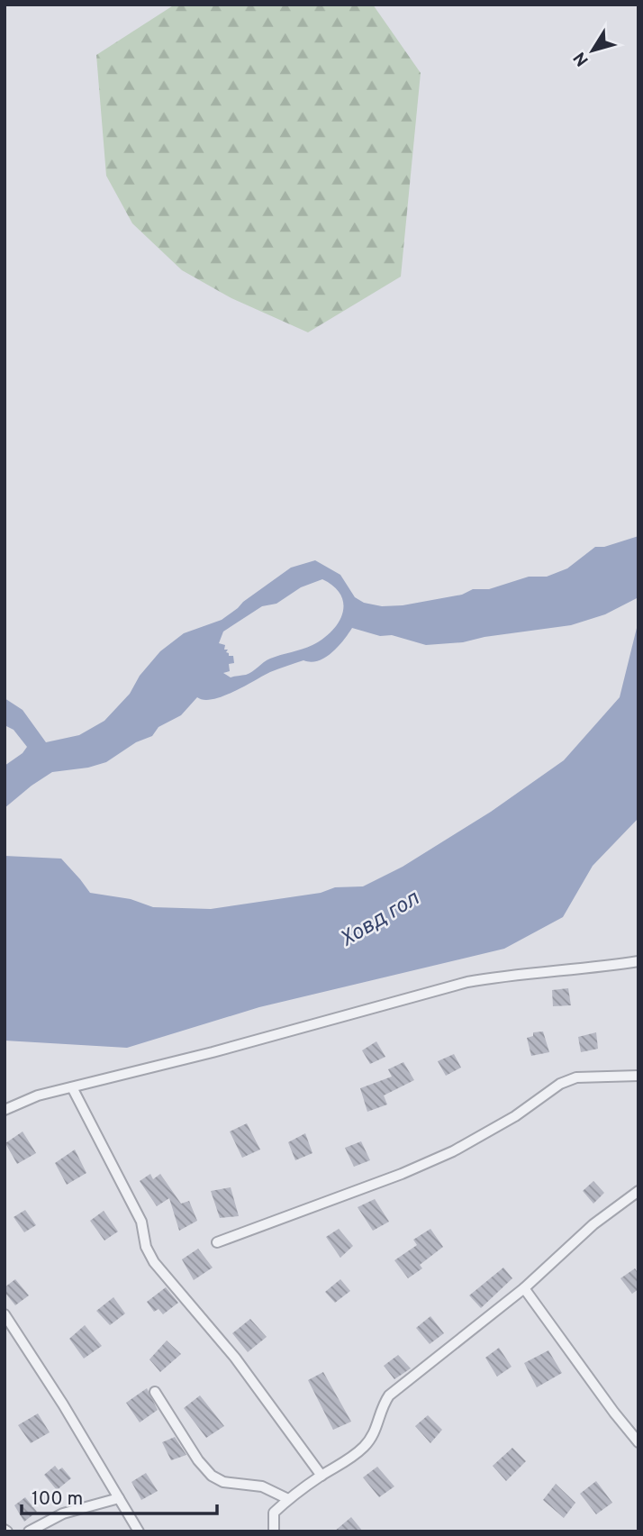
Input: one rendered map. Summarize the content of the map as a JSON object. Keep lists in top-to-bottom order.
{
  "water": ["Ховд гол"],
  "scale_bar": "100 m",
  "north": "bottom left"
}
